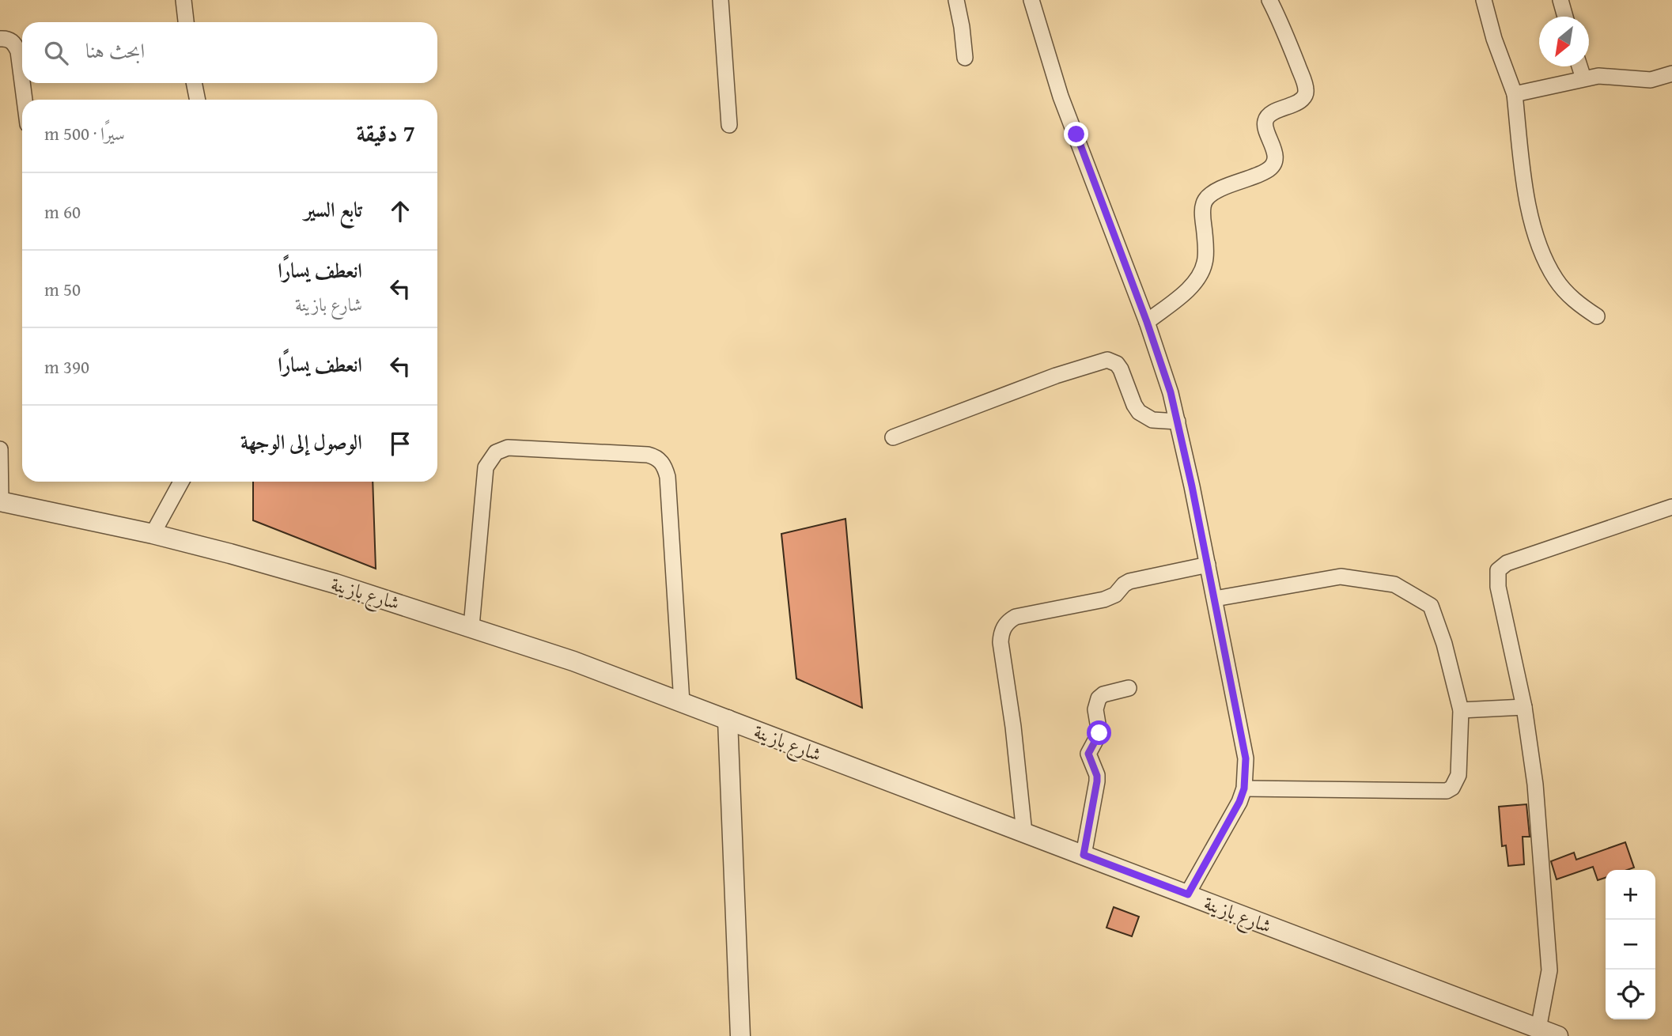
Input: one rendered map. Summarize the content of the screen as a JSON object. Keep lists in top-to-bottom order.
{
  "streets": {
    "street": ["شارع بازينة"]
  },
  "north": "bottom left",
  "page": {
    "search": "ابحث هنا",
    "heading": ["7 دقيقة", "سيرًا · 500 m"],
    "list": [
      ["تابع السير", "60 m"],
      ["انعطف يسارًا", "شارع بازينة", "50 m"],
      ["انعطف يسارًا", "390 m"],
      "الوصول إلى الوجهة"
    ],
    "map_buttons": ["+", "−"]
  }
}
